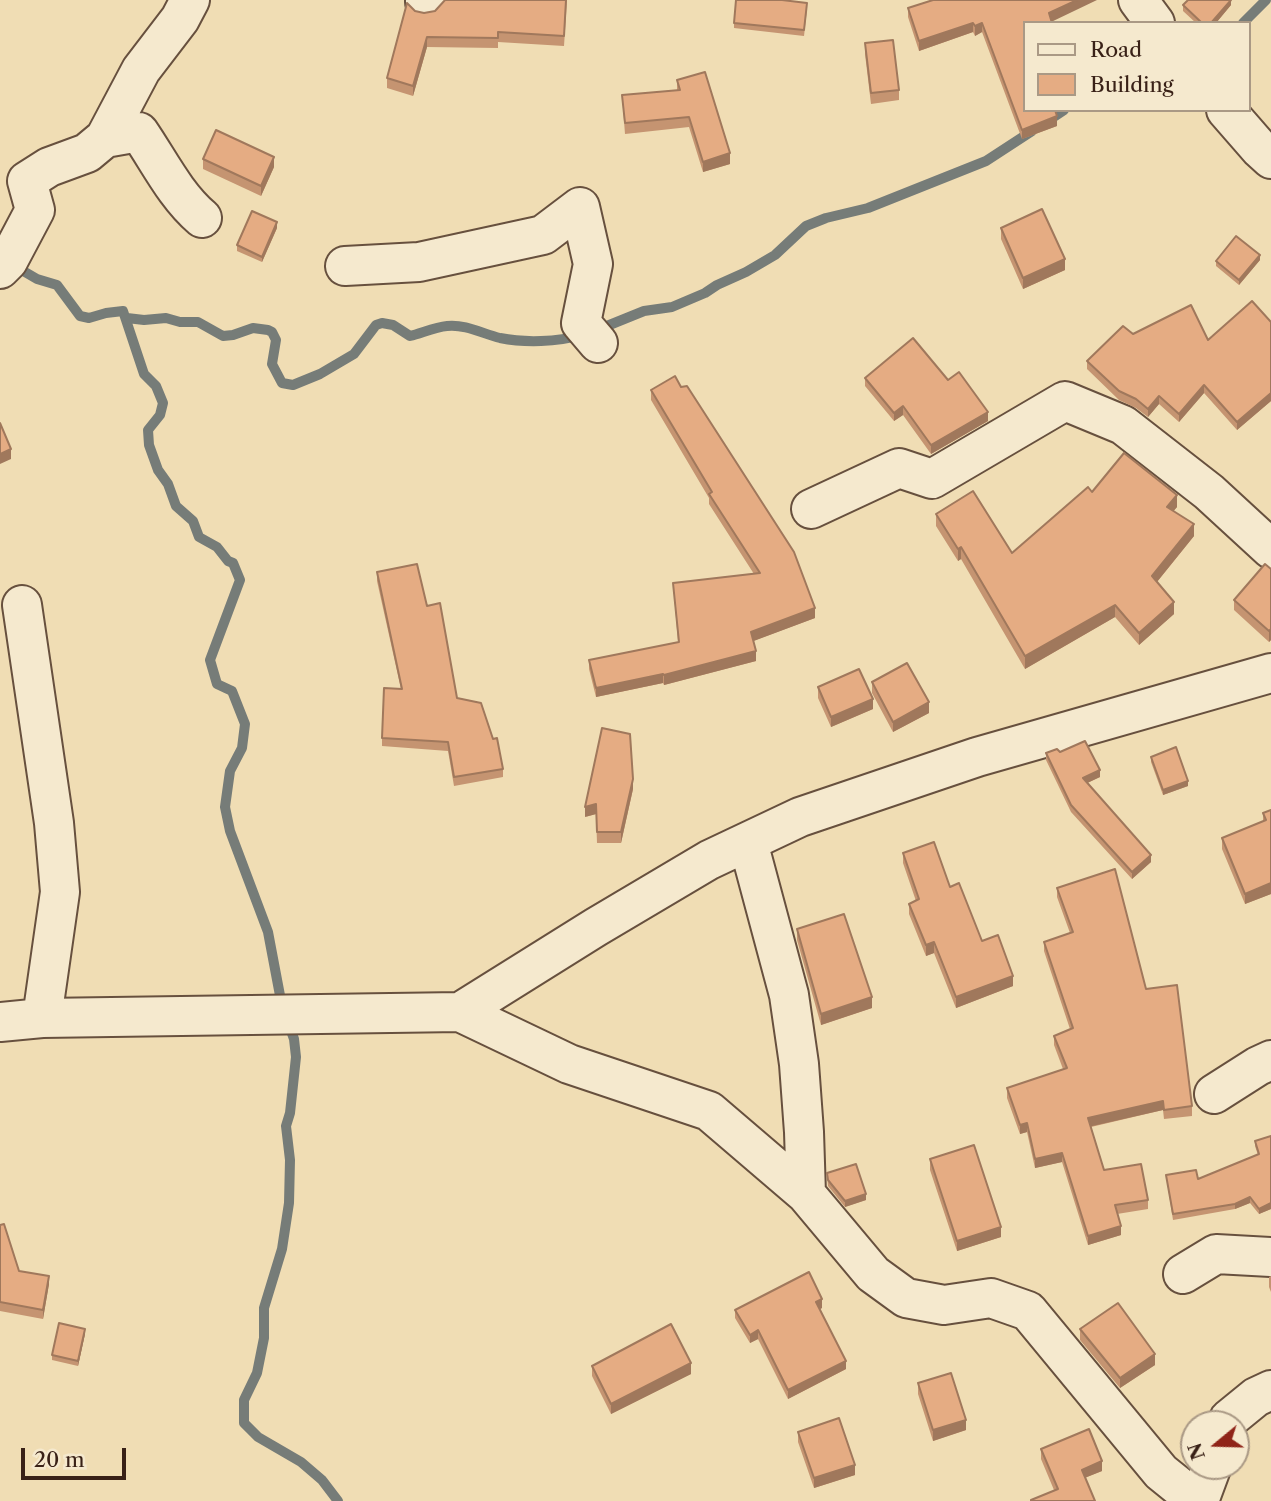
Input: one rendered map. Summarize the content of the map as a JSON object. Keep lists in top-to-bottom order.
{
  "legend": ["Road", "Building"],
  "scale_bar": "20 m",
  "north": "left"
}
